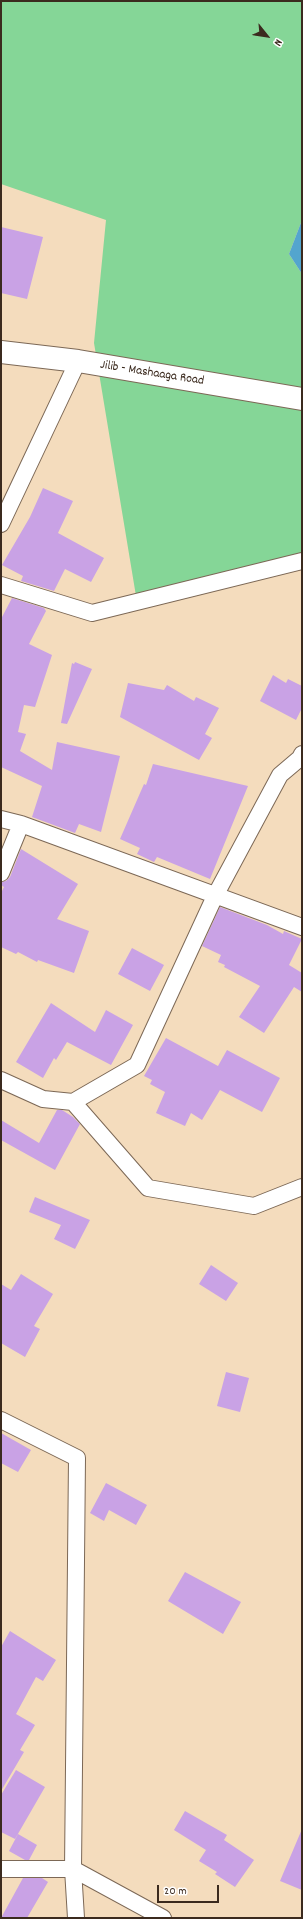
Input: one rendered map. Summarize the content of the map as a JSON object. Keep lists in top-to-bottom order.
{
  "streets": {
    "main road": ["Jilib - Mashaaga Road"]
  },
  "scale_bar": "20 m",
  "north": "bottom right"
}
